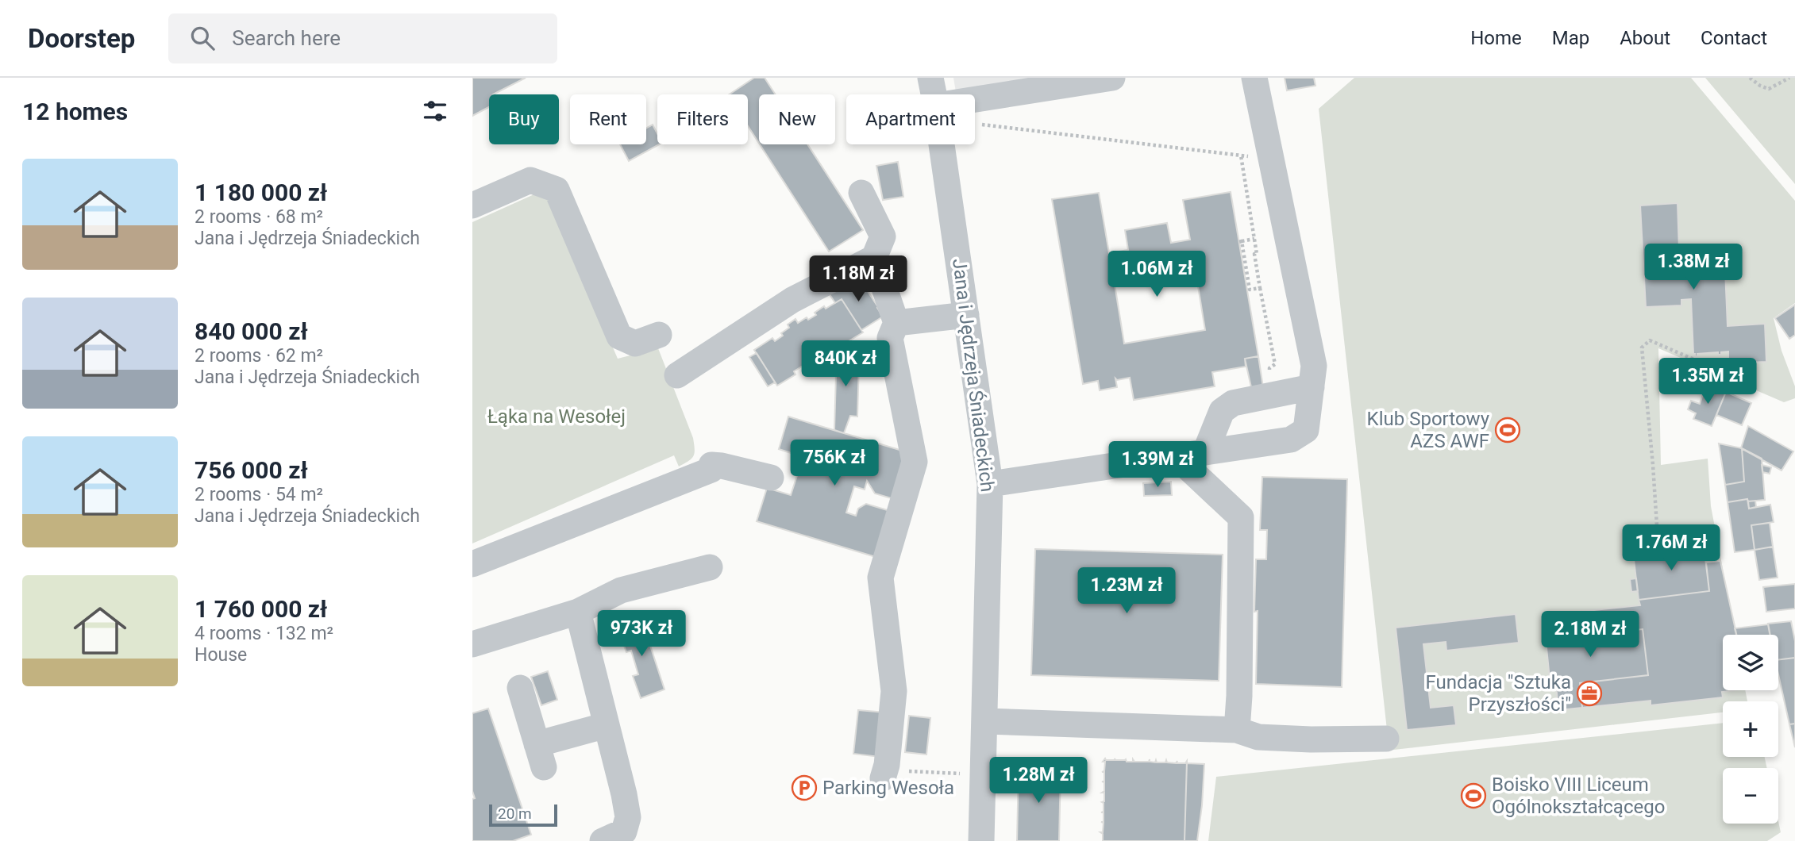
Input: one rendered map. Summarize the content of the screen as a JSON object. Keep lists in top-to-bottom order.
{
  "streets": {
    "street": ["Jana i Jędrzeja Śniadeckich"]
  },
  "parks": ["Łąka na Wesołej"],
  "places": {
    "sports": ["Klub Sportowy AZS AWF", "Boisko VIII Liceum Ogólnokształcącego"],
    "office": ["Fundacja \"Sztuka Przyszłości\""],
    "parking": ["Parking Wesoła"]
  },
  "scale_bar": "20 m",
  "page": {
    "header": "Doorstep",
    "search": "Search here",
    "nav": [
      "Home",
      "Map",
      "About",
      "Contact"
    ],
    "heading": "12 homes",
    "chip": [
      "Buy",
      "Rent",
      "Filters",
      "New",
      "Apartment"
    ],
    "list": [
      {
        "name": "1 180 000 zł",
        "note": "2 rooms · 68 m² · Jana i Jędrzeja Śniadeckich"
      },
      {
        "name": "840 000 zł",
        "note": "2 rooms · 62 m² · Jana i Jędrzeja Śniadeckich"
      },
      {
        "name": "756 000 zł",
        "note": "2 rooms · 54 m² · Jana i Jędrzeja Śniadeckich"
      },
      {
        "name": "1 760 000 zł",
        "note": "4 rooms · 132 m² · House"
      }
    ],
    "price": [
      "1.38M zł",
      "1.06M zł",
      "1.18M zł",
      "840K zł",
      "1.35M zł",
      "756K zł",
      "1.39M zł",
      "1.76M zł",
      "1.23M zł",
      "973K zł",
      "2.18M zł",
      "1.28M zł"
    ],
    "map_buttons": ["+", "−"],
    "scale": "20 m"
  }
}
